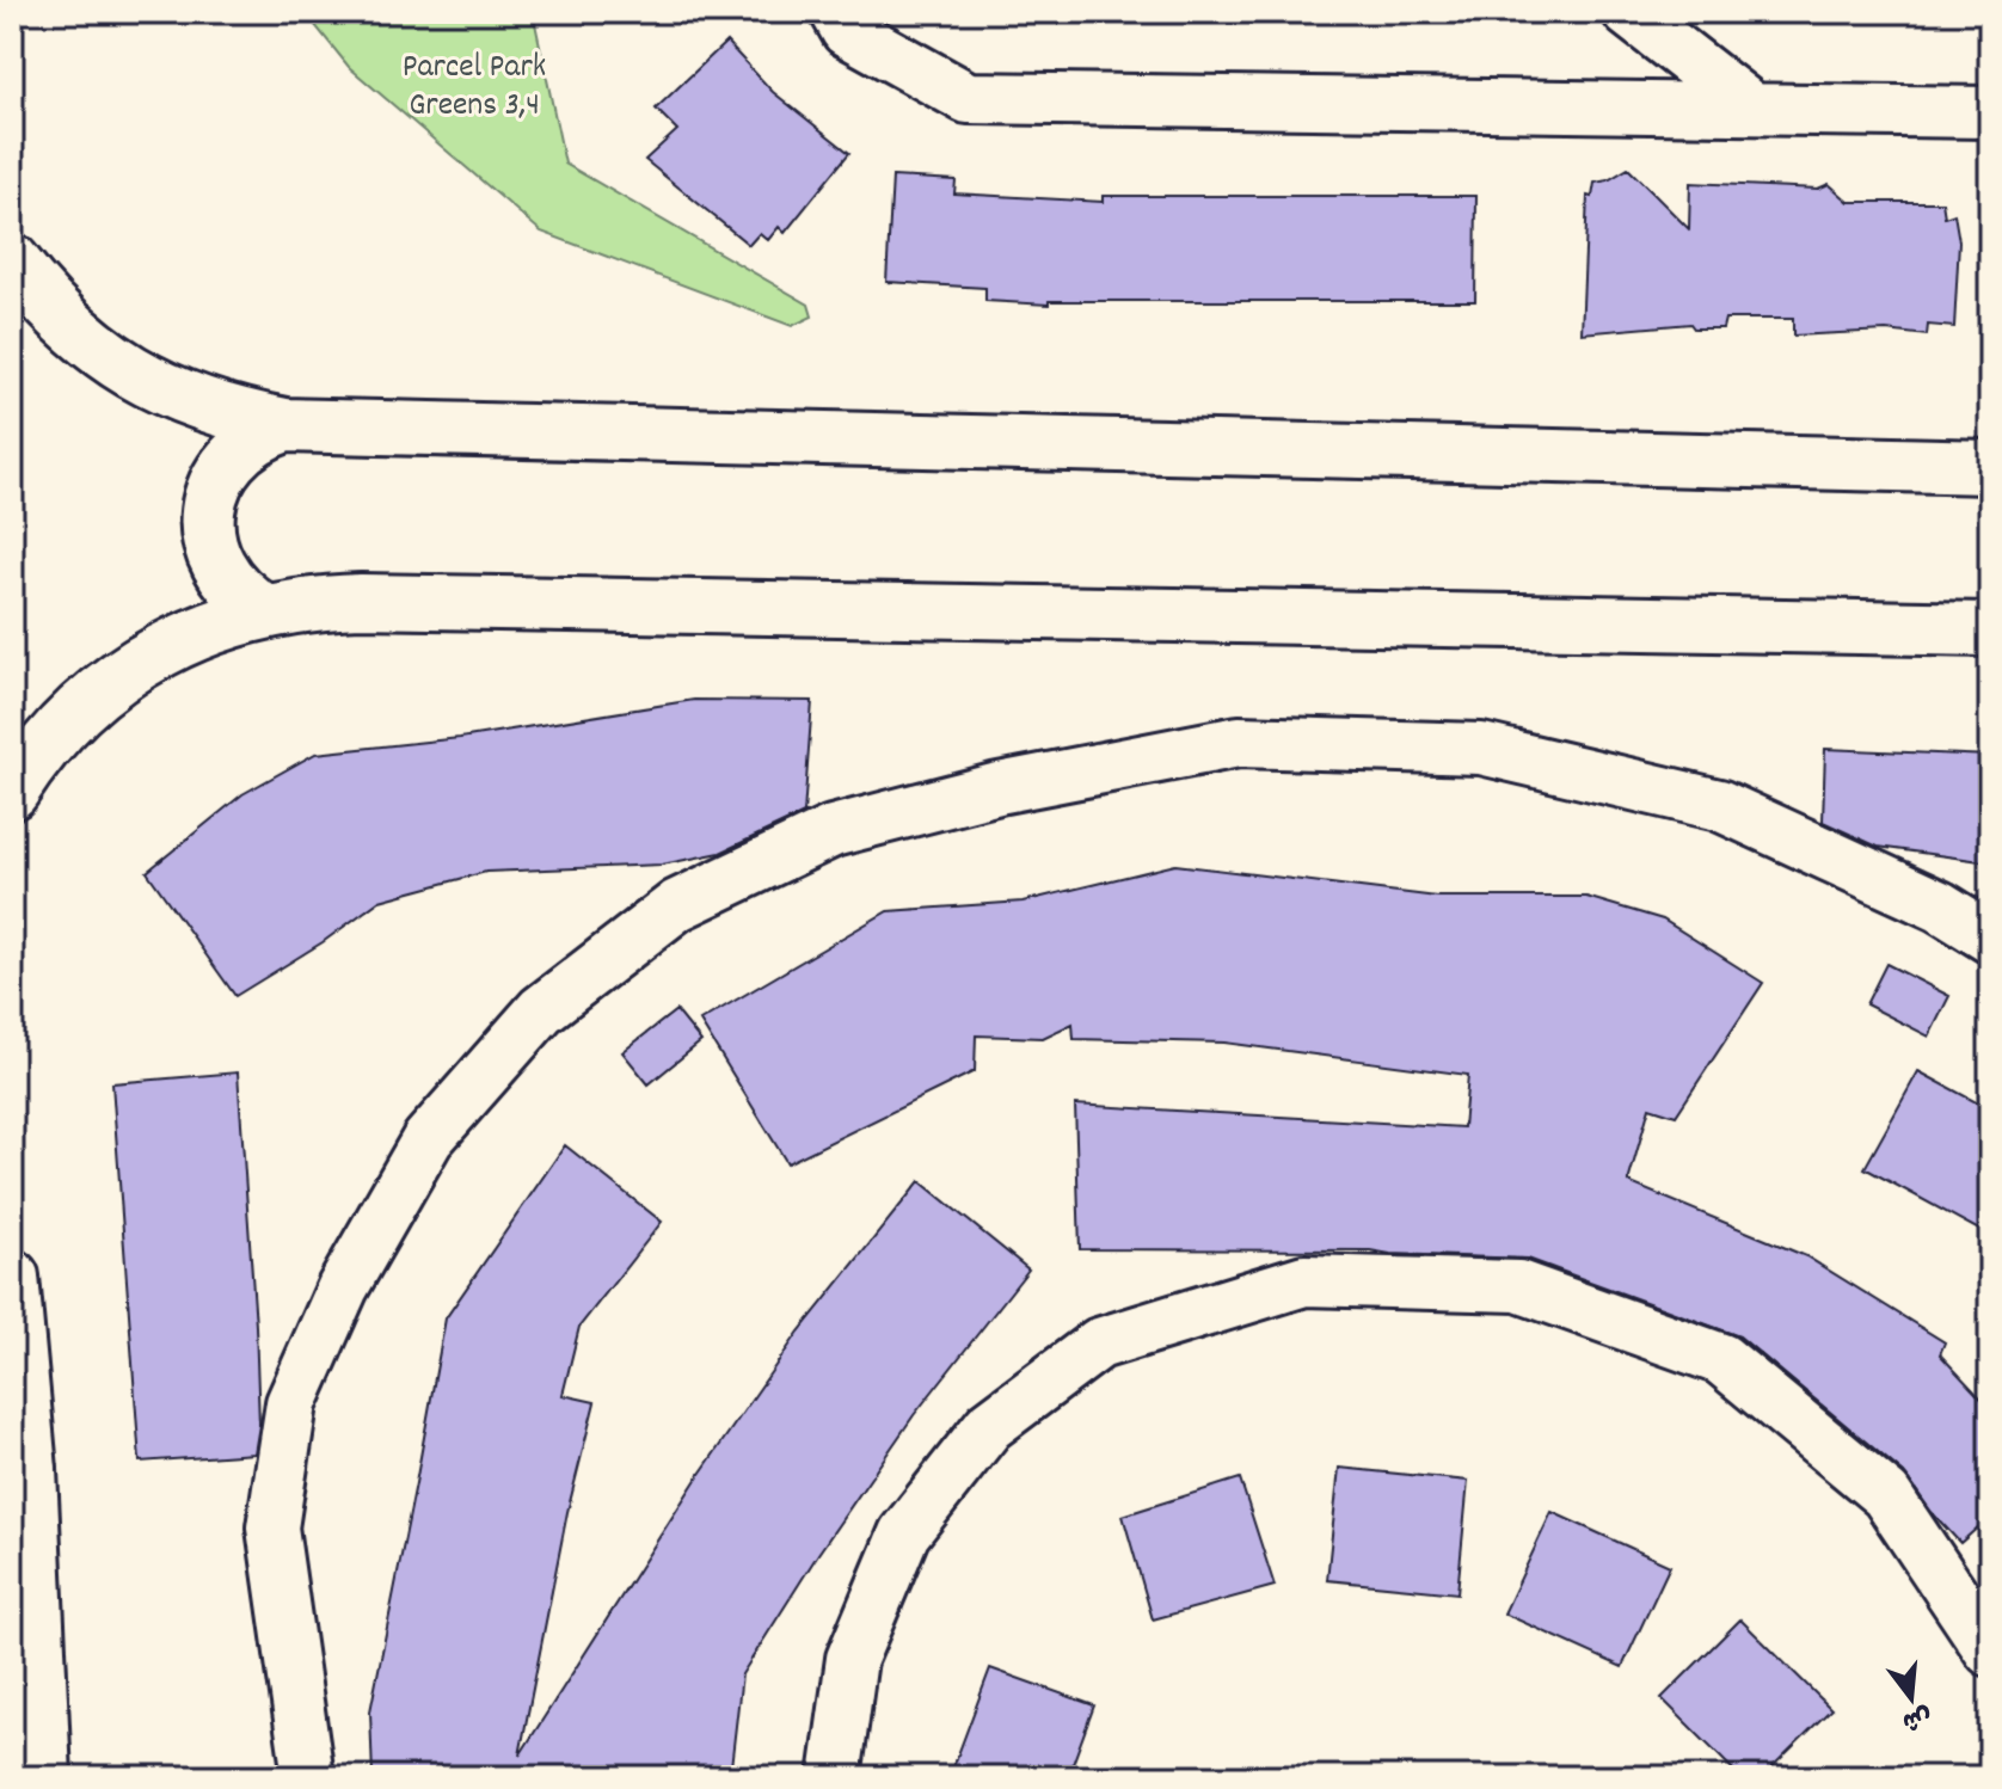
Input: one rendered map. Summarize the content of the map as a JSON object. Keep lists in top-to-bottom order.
{
  "parks": ["Parcel Park Greens 3,4"],
  "north": "bottom"
}
